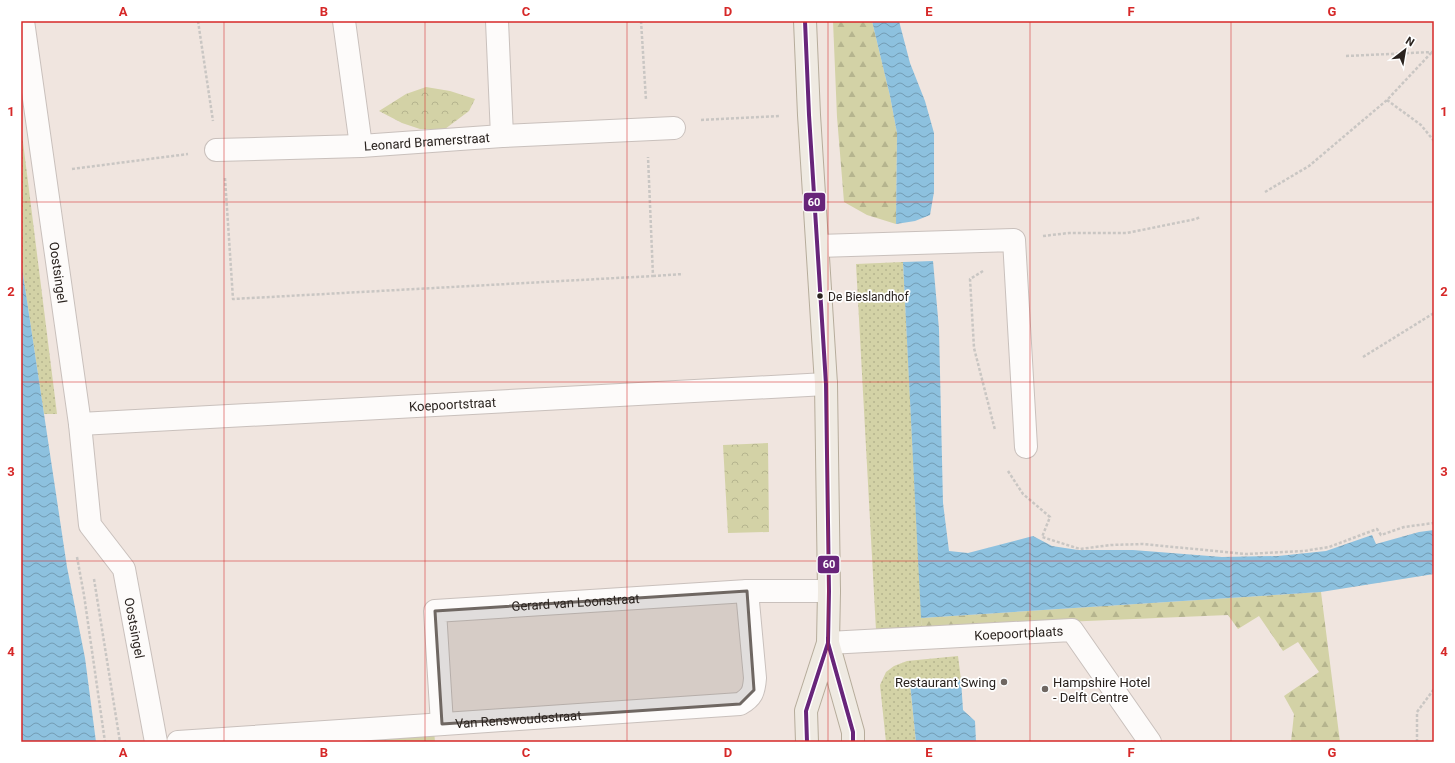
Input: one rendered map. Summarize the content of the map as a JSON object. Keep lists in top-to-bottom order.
{
  "streets": {
    "street": [
      "Leonard Bramerstraat",
      "Oostsingel",
      "Koepoortstraat",
      "Gerard van Loonstraat",
      "Koepoortplaats",
      "Van Renswoudestraat"
    ]
  },
  "crossings": [
    ["Oostsingel", "Koepoortstraat"],
    ["Gerard van Loonstraat", "Van Renswoudestraat"]
  ],
  "places": ["De Bieslandhof", "Restaurant Swing", "Hampshire Hotel - Delft Centre"],
  "lines": ["transit line 60"],
  "north": "top right",
  "grid": {
    "columns": [
      "A",
      "B",
      "C",
      "D",
      "E",
      "F",
      "G"
    ],
    "rows": [
      "1",
      "2",
      "3",
      "4"
    ]
  }
}
